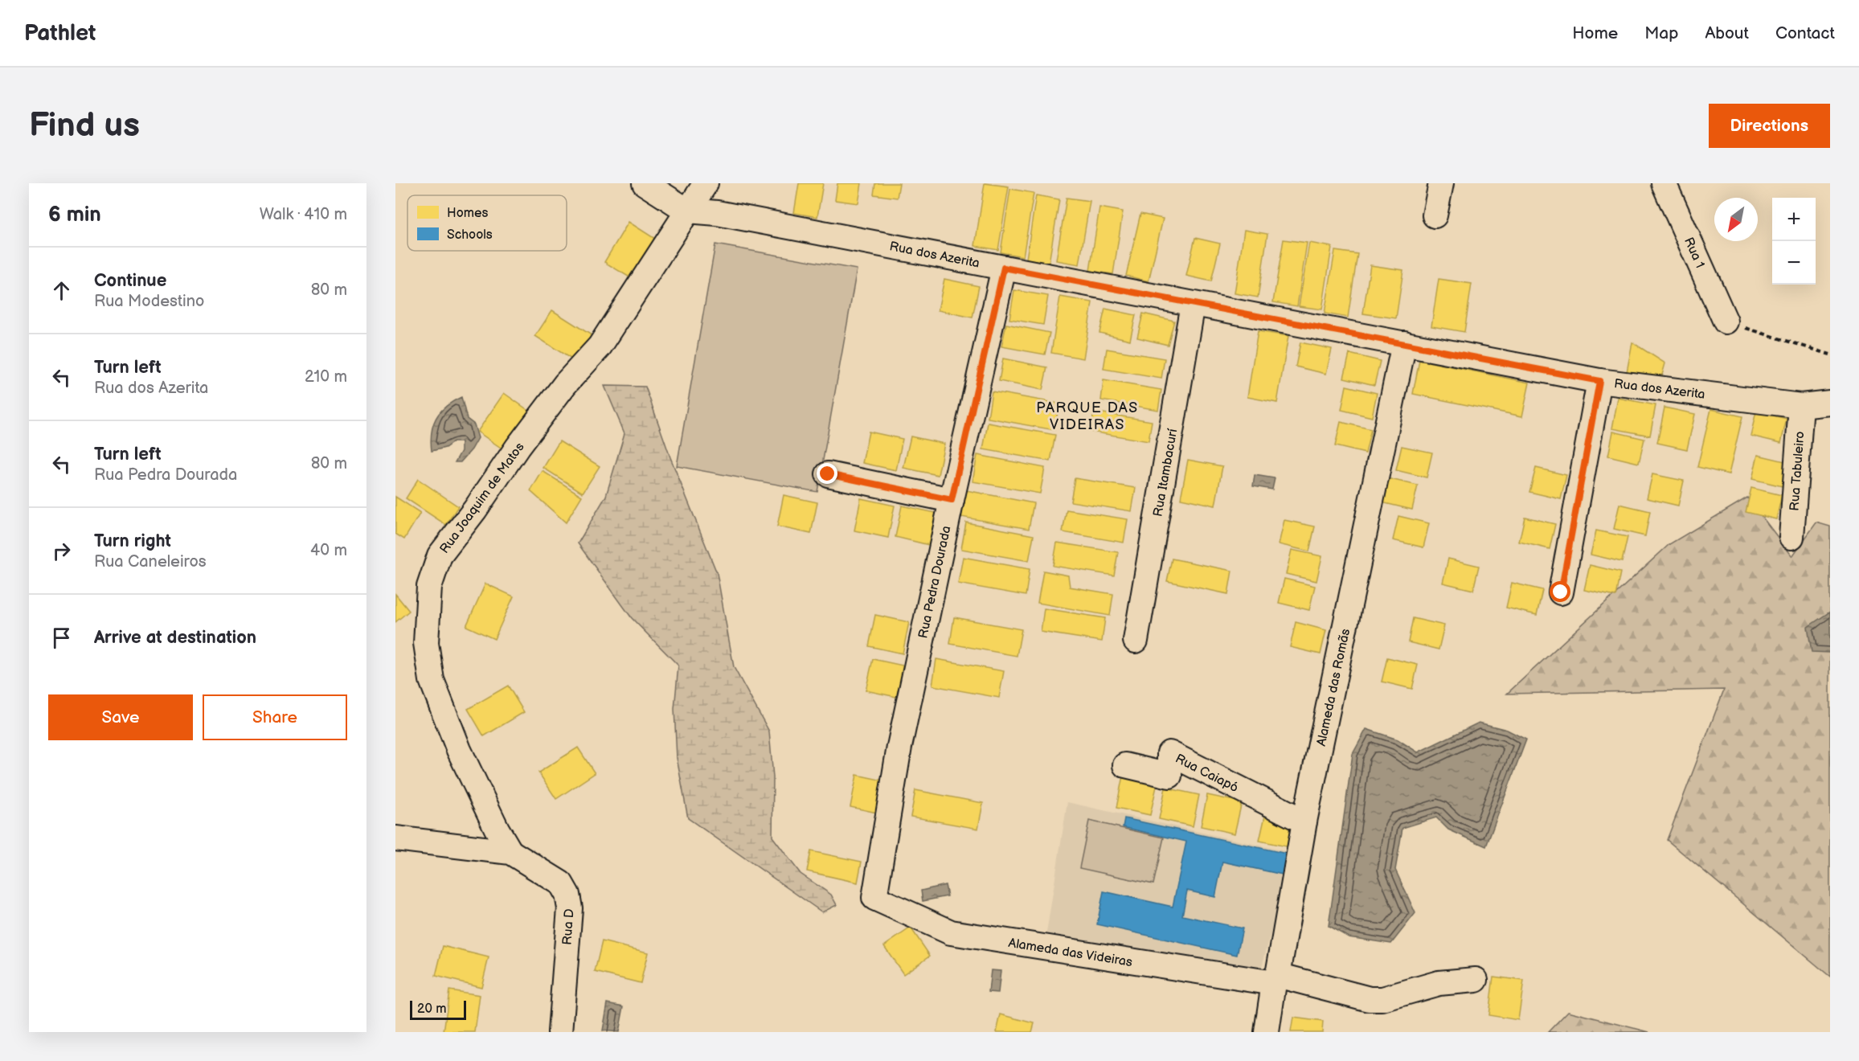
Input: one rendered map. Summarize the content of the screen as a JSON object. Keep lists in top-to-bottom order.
{
  "streets": {
    "street": [
      "Rua 1",
      "Rua dos Azerita",
      "Rua Tabuleiro",
      "Rua Itambacurí",
      "Rua Joaquim de Matos",
      "Rua Pedra Dourada",
      "Alameda das Romãs",
      "Rua Caiapó",
      "Rua D",
      "Alameda das Videiras"
    ]
  },
  "crossings": [
    ["Rua dos Azerita", "Rua Tabuleiro"],
    ["Rua dos Azerita", "Rua Itambacurí"],
    ["Rua dos Azerita", "Rua Joaquim de Matos"],
    ["Rua dos Azerita", "Rua Pedra Dourada"],
    ["Rua dos Azerita", "Alameda das Romãs"],
    ["Rua Joaquim de Matos", "Rua D"],
    ["Rua Pedra Dourada", "Alameda das Videiras"],
    ["Alameda das Romãs", "Rua Caiapó"],
    ["Alameda das Romãs", "Alameda das Videiras"]
  ],
  "districts": ["PARQUE DAS VIDEIRAS"],
  "legend": ["Homes", "Schools"],
  "scale_bar": "20 m",
  "north": "bottom left",
  "page": {
    "header": "Pathlet",
    "nav": [
      "Home",
      "Map",
      "About",
      "Contact"
    ],
    "buttons": [
      "Directions",
      ["Save", "Share"]
    ],
    "title": "Find us",
    "heading": ["6 min", "Walk · 410 m"],
    "map_buttons": ["+", "−"],
    "list": [
      ["Continue", "Rua Modestino", "80 m"],
      ["Turn left", "Rua dos Azerita", "210 m"],
      ["Turn left", "Rua Pedra Dourada", "80 m"],
      ["Turn right", "Rua Caneleiros", "40 m"],
      "Arrive at destination"
    ],
    "scale": "20 m"
  }
}
